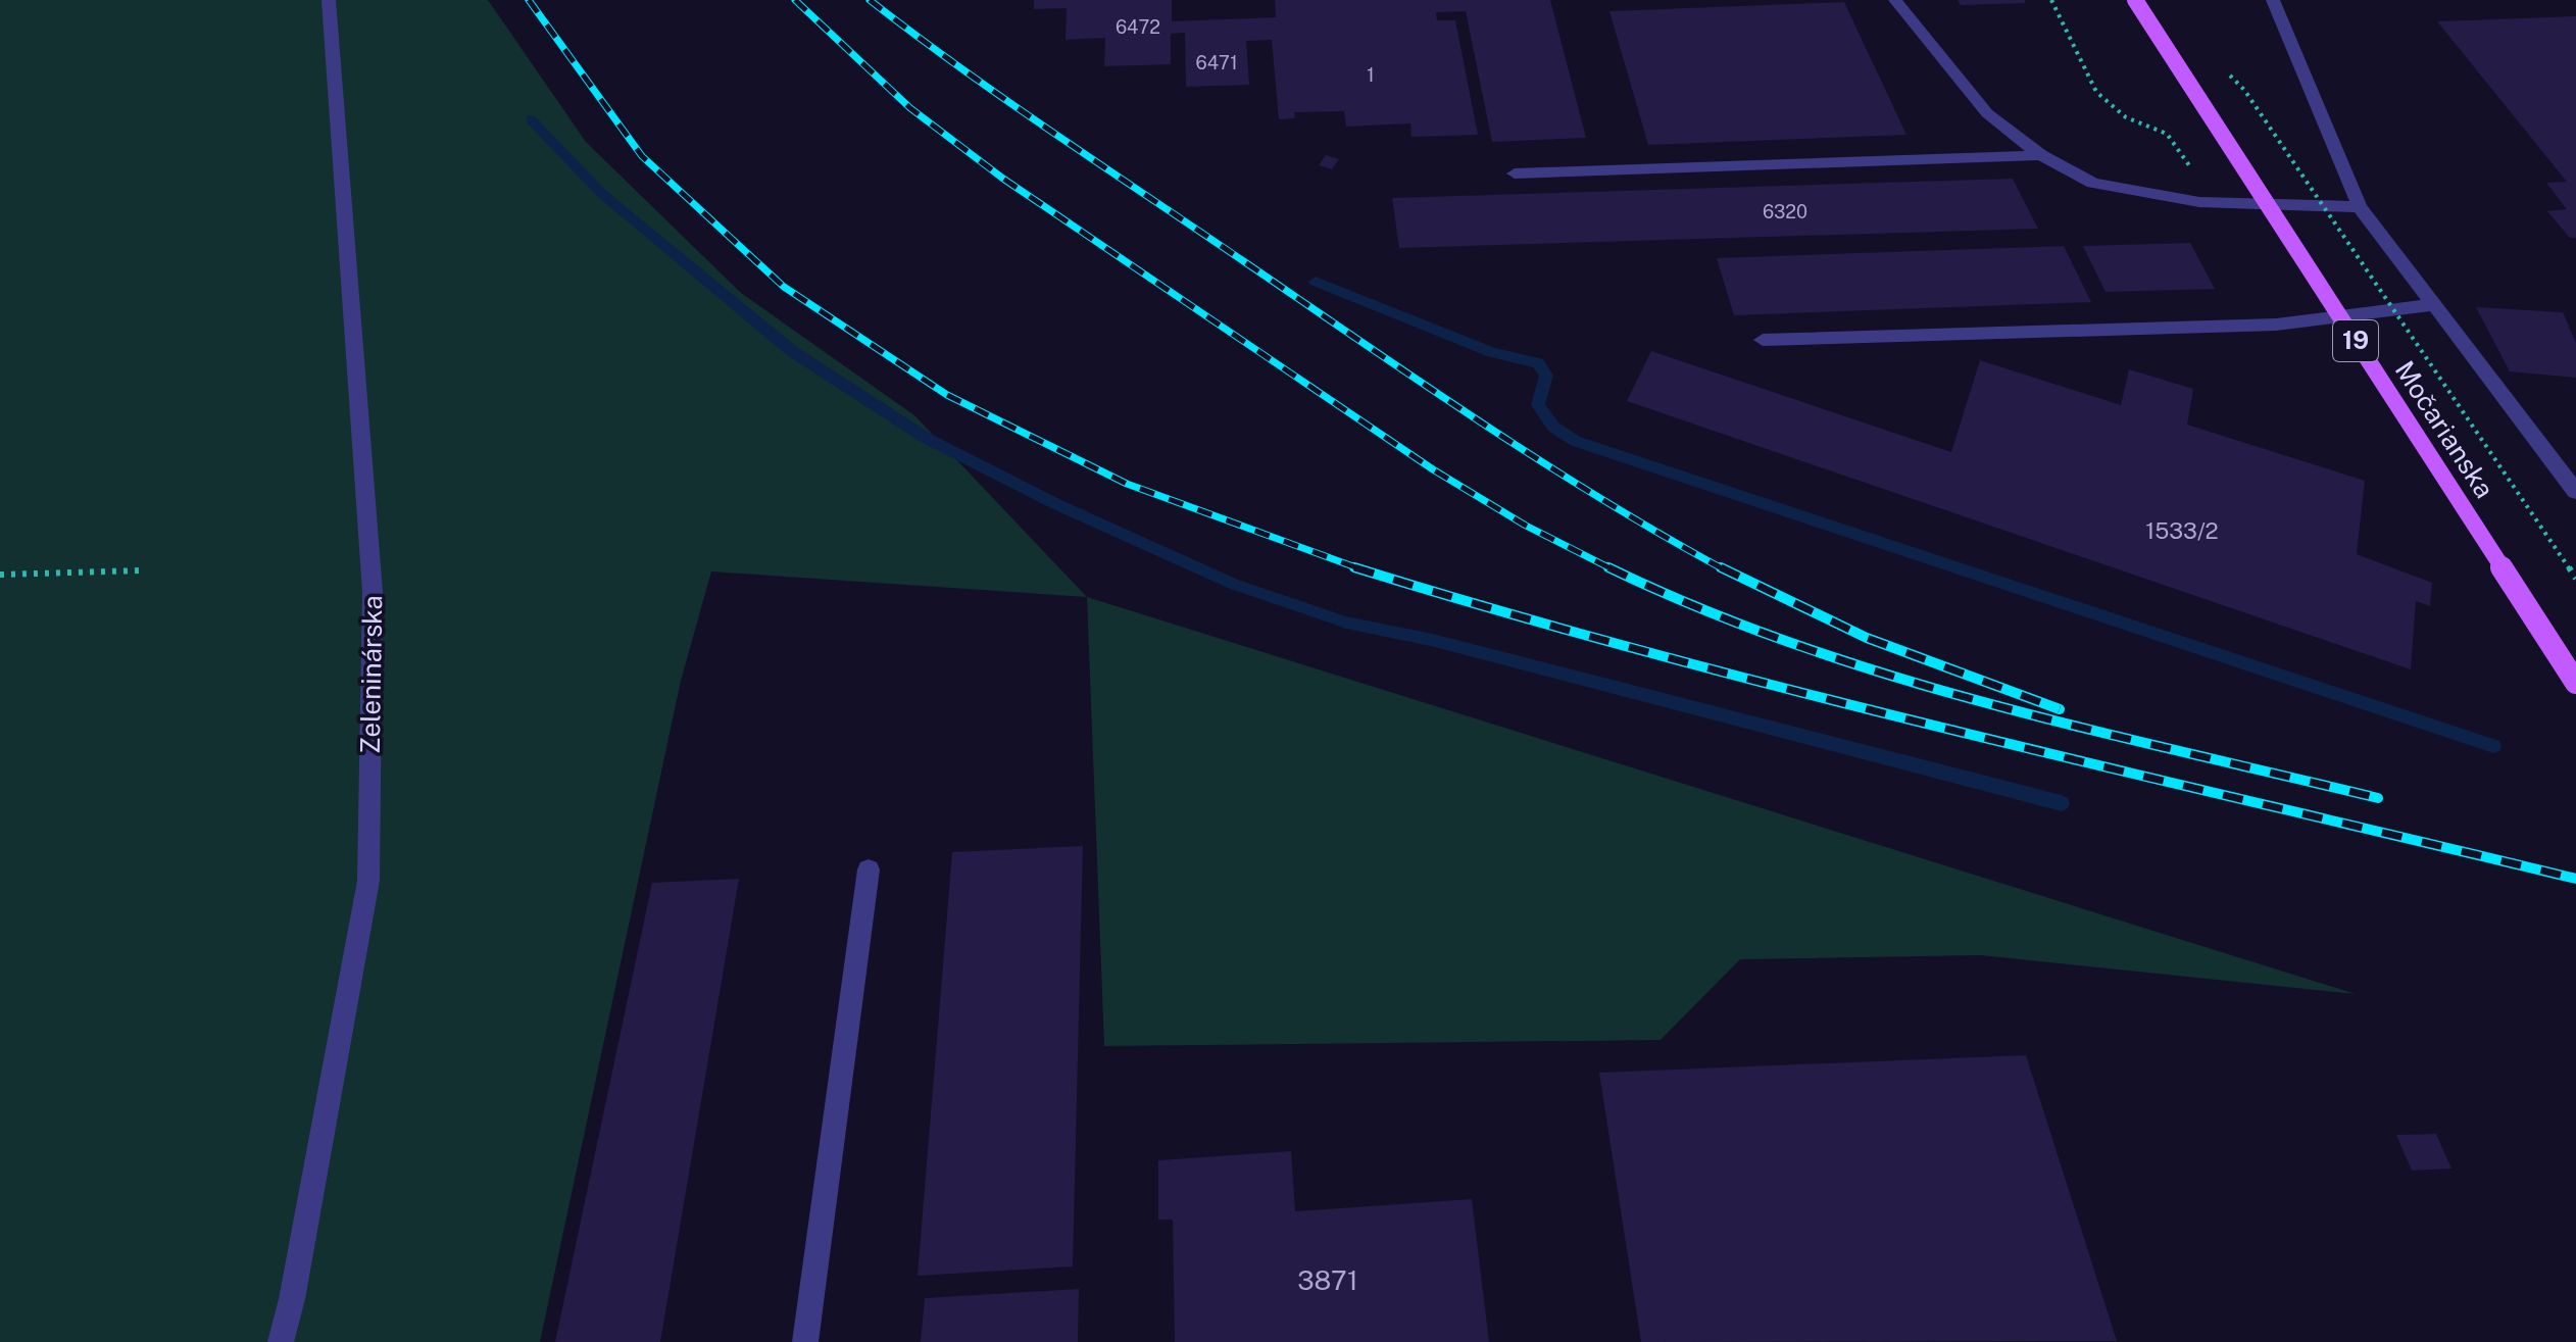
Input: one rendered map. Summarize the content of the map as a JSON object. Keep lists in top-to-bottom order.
{
  "streets": {
    "main road": ["19", "Močarianska"],
    "lane": ["Zeleninárska"]
  },
  "house_numbers": [
    "6472",
    "6471",
    "1",
    "6320",
    "1533/2",
    "3871"
  ]
}
